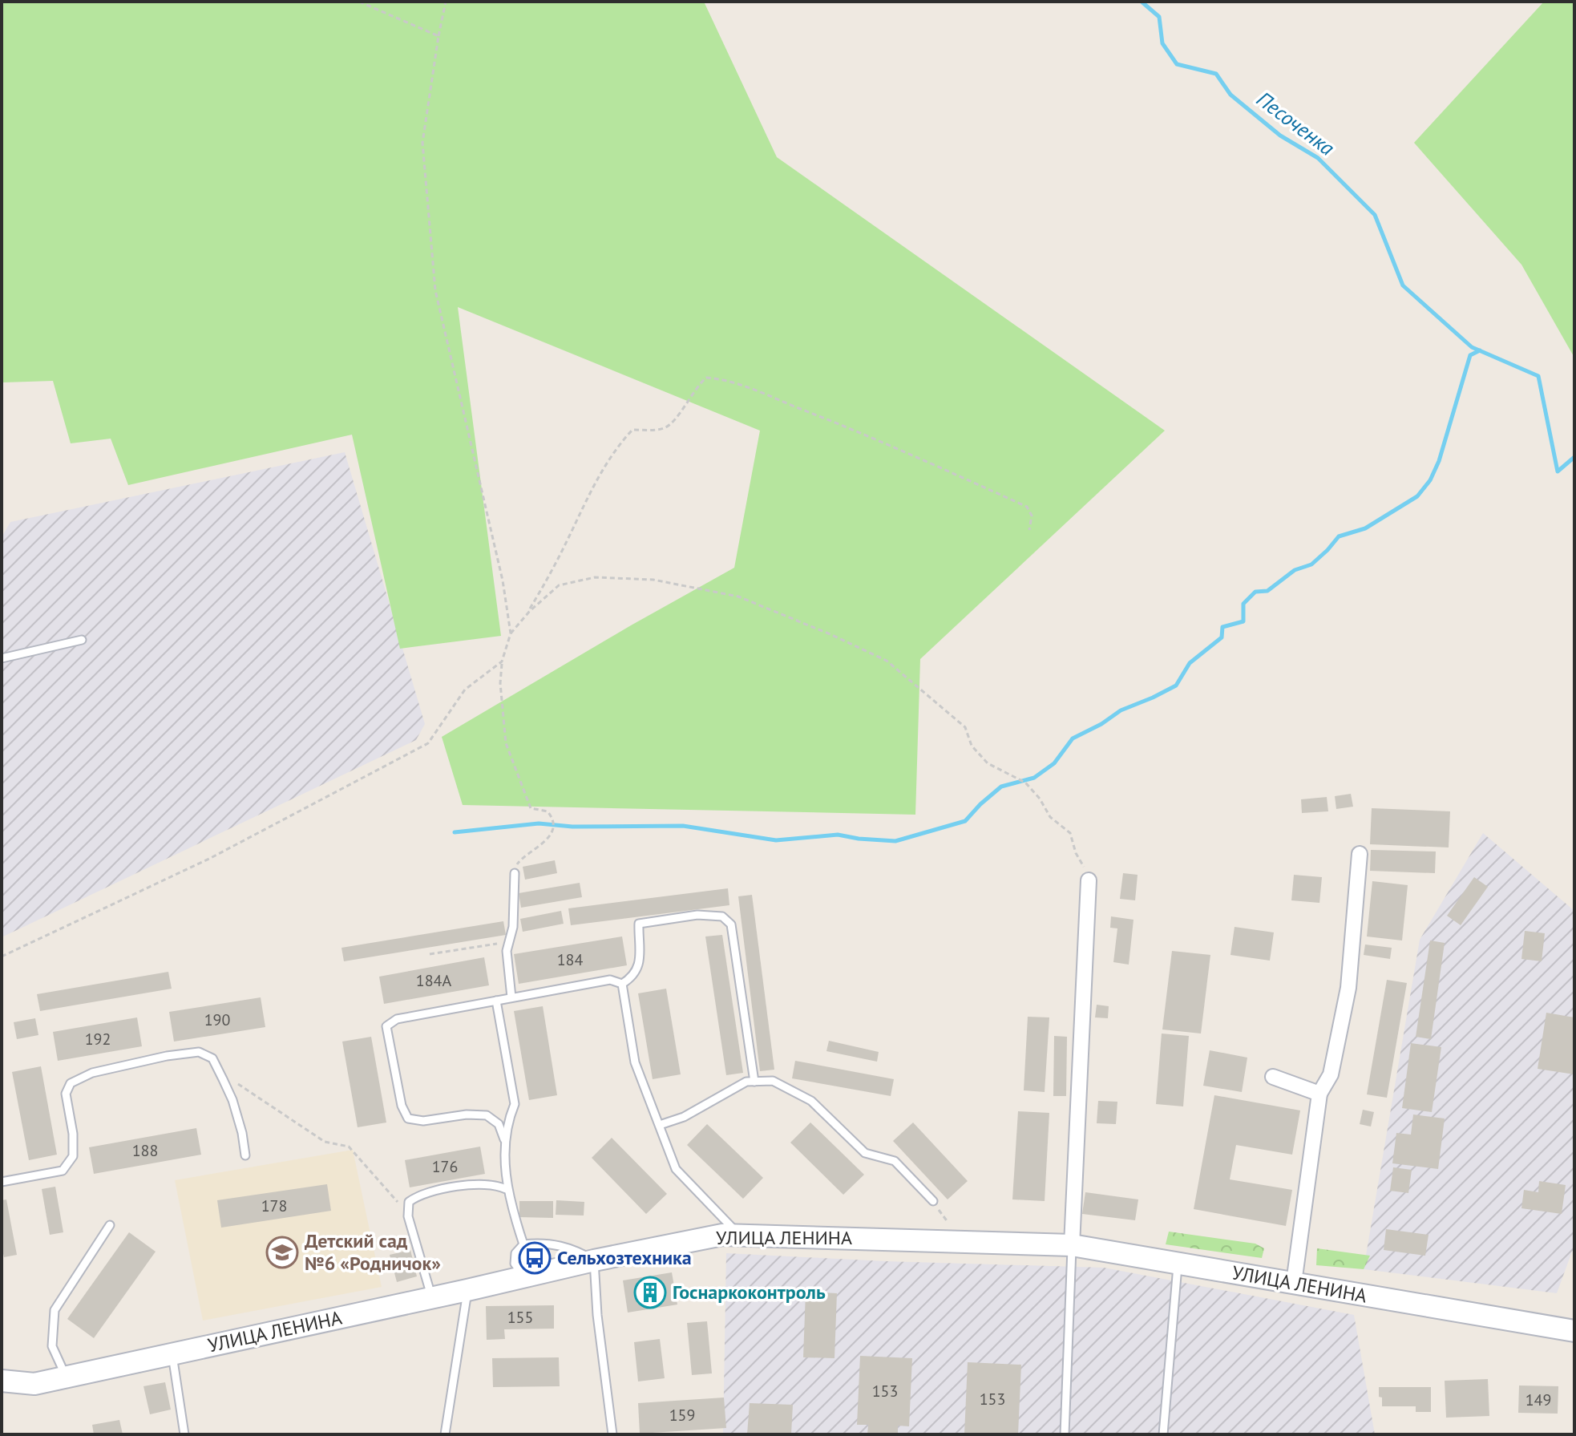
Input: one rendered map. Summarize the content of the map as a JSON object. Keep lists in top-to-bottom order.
{
  "streets": {
    "street": ["УЛИЦА ЛЕНИНА"]
  },
  "water": ["Песоченка"],
  "places": {
    "school or university": ["Детский сад №6 «Родничок»"],
    "bus stop": ["Сельхозтехника"],
    "building": ["Госнаркоконтроль"]
  },
  "house_numbers": [
    "184",
    "184А",
    "190",
    "192",
    "188",
    "176",
    "178",
    "155",
    "153",
    "153",
    "149",
    "159"
  ]
}
